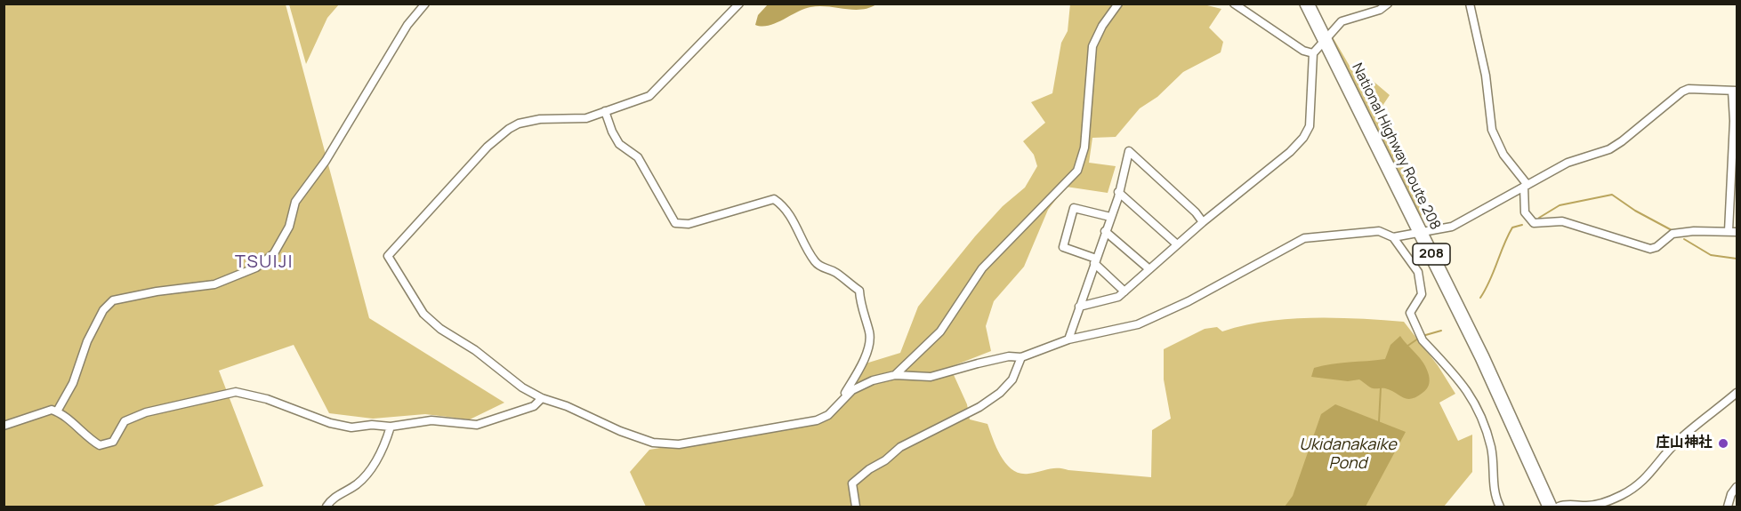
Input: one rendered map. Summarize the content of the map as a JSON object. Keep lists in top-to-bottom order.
{
  "streets": {
    "highway": ["National Highway Route 208", "208"]
  },
  "districts": ["TSUIJI"],
  "water": ["Ukidanakaike Pond"],
  "places": ["庄山神社"]
}
